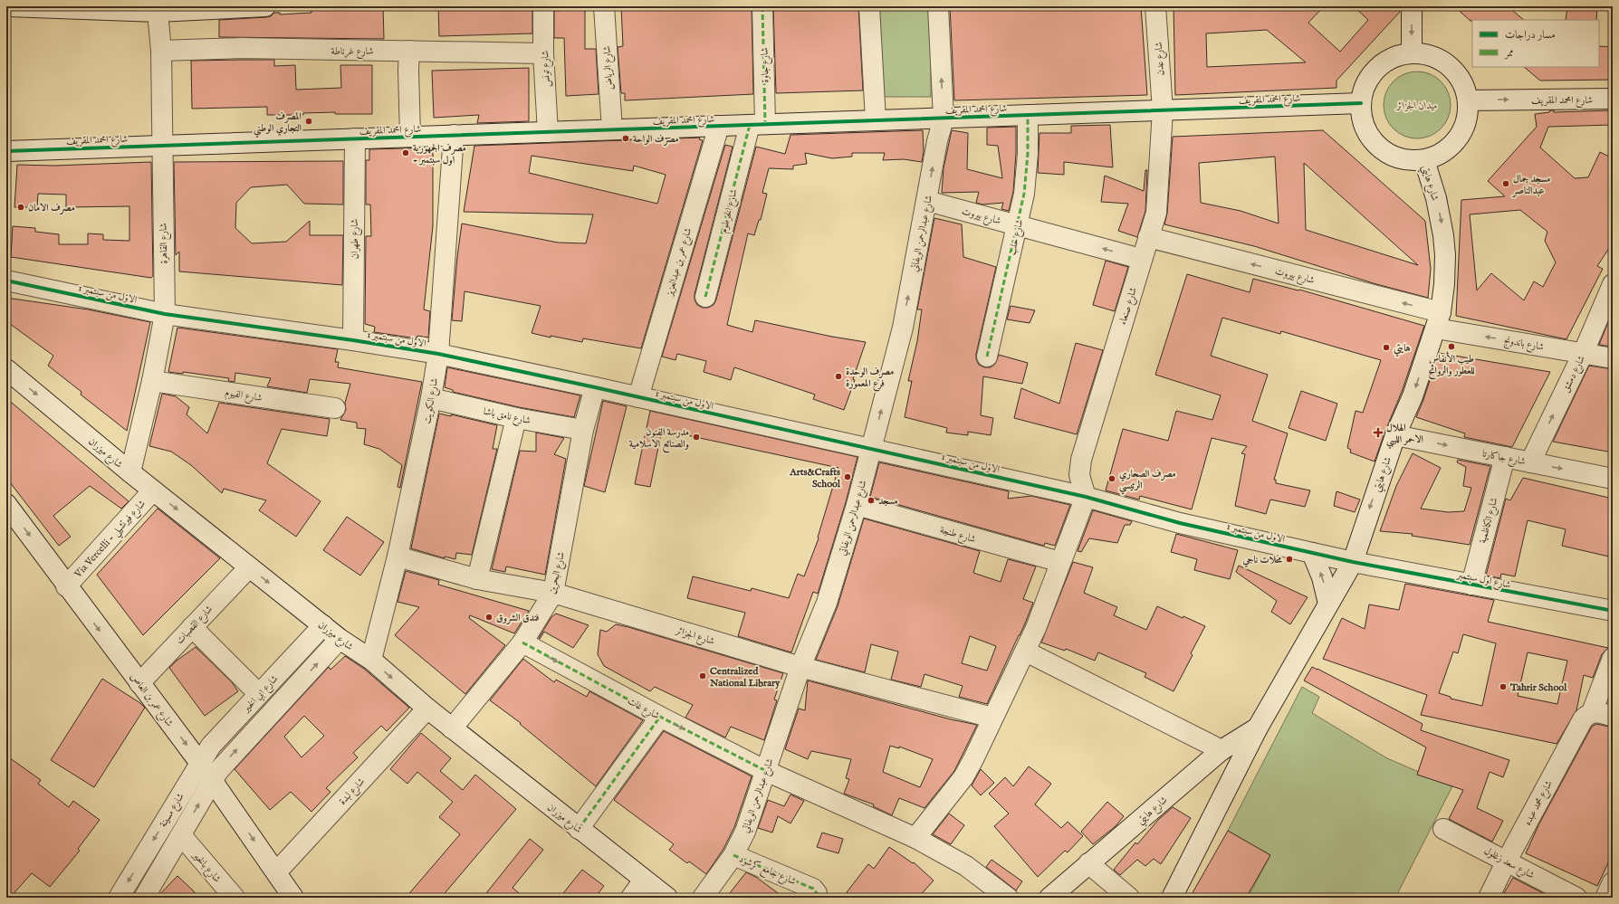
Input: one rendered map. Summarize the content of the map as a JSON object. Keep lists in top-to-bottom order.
{
  "streets": {
    "street": [
      "شارع غرناطة",
      "شارع عدن",
      "شارع جاوة",
      "شارع الرياض",
      "شارع تونس",
      "شارع امحمد المقريف",
      "شارع هايتي",
      "شارع الخرطوم",
      "شارع بيروت",
      "شارع عبدالرحمن الويفاتي",
      "شارع حلب",
      "شارع طهران",
      "شارع القاهرة",
      "شارع عمر بن عبدالعزيز",
      "الاول من سبتمبر 1",
      "شارع صنعاء",
      "شارع باندونج",
      "شارع دمشق",
      "شارع الفيوم",
      "شارع الكويت",
      "شارع نامق باشا",
      "شارع ميزران",
      "شارع جاكارتا",
      "شارع الكاظمية",
      "شارع طنجة",
      "Via Vercelli - شارع فيرتشيلي",
      "شارع البحرين",
      "شارع اول سبتمبر",
      "شارع القصبات",
      "شارع الجزائر",
      "شارع ابي الخير",
      "شارع عمر بن العاص",
      "شارع غات",
      "شارع لبدة",
      "شارع محمد عبده",
      "شارع مسينة",
      "شارع سعد زغلول",
      "شارع بالخير",
      "شارع جامع كرشود"
    ]
  },
  "crossings": [
    ["شارع غرناطة", "شارع تونس"],
    ["شارع غرناطة", "شارع القاهرة"],
    ["شارع عدن", "شارع امحمد المقريف"],
    ["شارع عدن", "شارع صنعاء"],
    ["شارع جاوة", "شارع امحمد المقريف"],
    ["شارع جاوة", "شارع الخرطوم"],
    ["شارع الرياض", "شارع امحمد المقريف"],
    ["شارع تونس", "شارع امحمد المقريف"],
    ["شارع امحمد المقريف", "شارع هايتي"],
    ["شارع امحمد المقريف", "شارع الخرطوم"],
    ["شارع امحمد المقريف", "شارع عبدالرحمن الويفاتي"],
    ["شارع امحمد المقريف", "شارع حلب"],
    ["شارع امحمد المقريف", "شارع طهران"],
    ["شارع امحمد المقريف", "شارع القاهرة"],
    ["شارع امحمد المقريف", "شارع عمر بن عبدالعزيز"],
    ["شارع امحمد المقريف", "شارع صنعاء"],
    ["شارع امحمد المقريف", "شارع الكويت"],
    ["شارع هايتي", "شارع بيروت"],
    ["شارع هايتي", "الاول من سبتمبر 1"],
    ["شارع هايتي", "شارع باندونج"],
    ["شارع هايتي", "شارع جاكارتا"],
    ["شارع هايتي", "شارع اول سبتمبر"],
    ["شارع بيروت", "شارع عبدالرحمن الويفاتي"],
    ["شارع بيروت", "شارع حلب"],
    ["شارع بيروت", "شارع صنعاء"],
    ["شارع بيروت", "شارع باندونج"],
    ["شارع عبدالرحمن الويفاتي", "الاول من سبتمبر 1"],
    ["شارع عبدالرحمن الويفاتي", "شارع طنجة"],
    ["شارع عبدالرحمن الويفاتي", "شارع الجزائر"],
    ["شارع عبدالرحمن الويفاتي", "شارع غات"],
    ["شارع عبدالرحمن الويفاتي", "شارع جامع كرشود"],
    ["شارع طهران", "الاول من سبتمبر 1"],
    ["شارع القاهرة", "الاول من سبتمبر 1"],
    ["شارع القاهرة", "شارع الفيوم"],
    ["شارع القاهرة", "شارع ميزران"],
    ["شارع عمر بن عبدالعزيز", "الاول من سبتمبر 1"],
    ["الاول من سبتمبر 1", "شارع صنعاء"],
    ["الاول من سبتمبر 1", "شارع الكويت"],
    ["الاول من سبتمبر 1", "شارع البحرين"],
    ["الاول من سبتمبر 1", "شارع اول سبتمبر"],
    ["شارع باندونج", "شارع دمشق"],
    ["شارع دمشق", "شارع جاكارتا"],
    ["شارع الكويت", "شارع نامق باشا"],
    ["شارع الكويت", "شارع ميزران"],
    ["شارع الكويت", "شارع الجزائر"],
    ["شارع نامق باشا", "شارع البحرين"],
    ["شارع ميزران", "Via Vercelli - شارع فيرتشيلي"],
    ["شارع ميزران", "شارع البحرين"],
    ["شارع ميزران", "شارع القصبات"],
    ["شارع ميزران", "شارع ابي الخير"],
    ["شارع ميزران", "شارع لبدة"],
    ["شارع ميزران", "شارع مسينة"],
    ["شارع جاكارتا", "شارع الكاظمية"],
    ["شارع الكاظمية", "شارع اول سبتمبر"],
    ["Via Vercelli - شارع فيرتشيلي", "شارع عمر بن العاص"],
    ["شارع البحرين", "شارع الجزائر"],
    ["شارع البحرين", "شارع غات"],
    ["شارع القصبات", "شارع عمر بن العاص"],
    ["شارع ابي الخير", "شارع عمر بن العاص"],
    ["شارع ابي الخير", "شارع مسينة"],
    ["شارع عمر بن العاص", "شارع لبدة"],
    ["شارع عمر بن العاص", "شارع مسينة"],
    ["شارع محمد عبده", "شارع سعد زغلول"],
    ["شارع مسينة", "شارع بالخير"]
  ],
  "one_way": [
    "شارع هايتي",
    "شارع بيروت",
    "شارع عبدالرحمن الويفاتي",
    "شارع باندونج",
    "شارع دمشق",
    "شارع ميزران",
    "شارع جاكارتا",
    "شارع عمر بن العاص",
    "شارع غات"
  ],
  "parks": ["ميدان الجزائر"],
  "places": {
    "other": [
      "المصرف التجاري الوطني",
      "مصرف الواحة",
      "مصرف الجمهورية - اول سبتمبر",
      "مسجد جمال عبدالناصر",
      "مصرف الامان",
      "طيب الأنفاس للعطور والروائح",
      "هايتي",
      "مصرف الوحدة فرع المعمورة",
      "مدرسة الفنون والصنائع الاسلامية",
      "Arts&Crafts School",
      "مصرف الصحاري الرئيسي",
      "مسجد",
      "محلات ناجي",
      "فندق الشروق",
      "Centralized National Library",
      "Tahrir School"
    ],
    "health": ["الهلال الاحمر الليبي"]
  },
  "legend": ["مسار دراجات", "ممر"]
}
